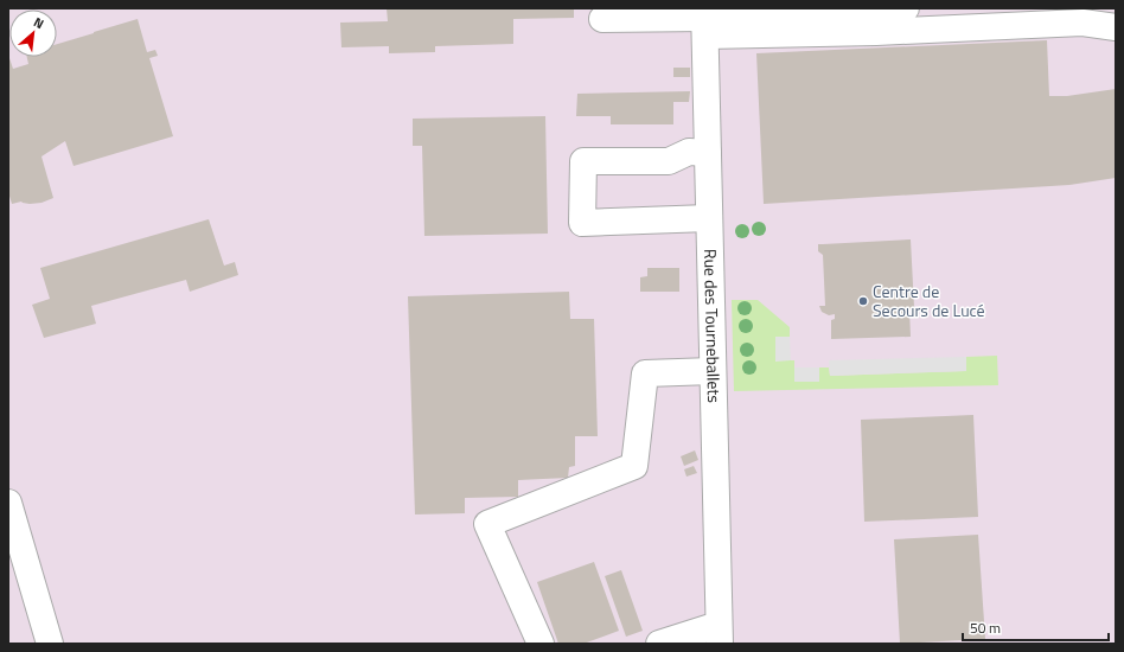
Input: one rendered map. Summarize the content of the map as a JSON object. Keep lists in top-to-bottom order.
{
  "streets": {
    "street": ["Rue des Tourneballets"]
  },
  "places": ["Centre de Secours de Lucé"],
  "scale_bar": "50 m",
  "north": "top right"
}
